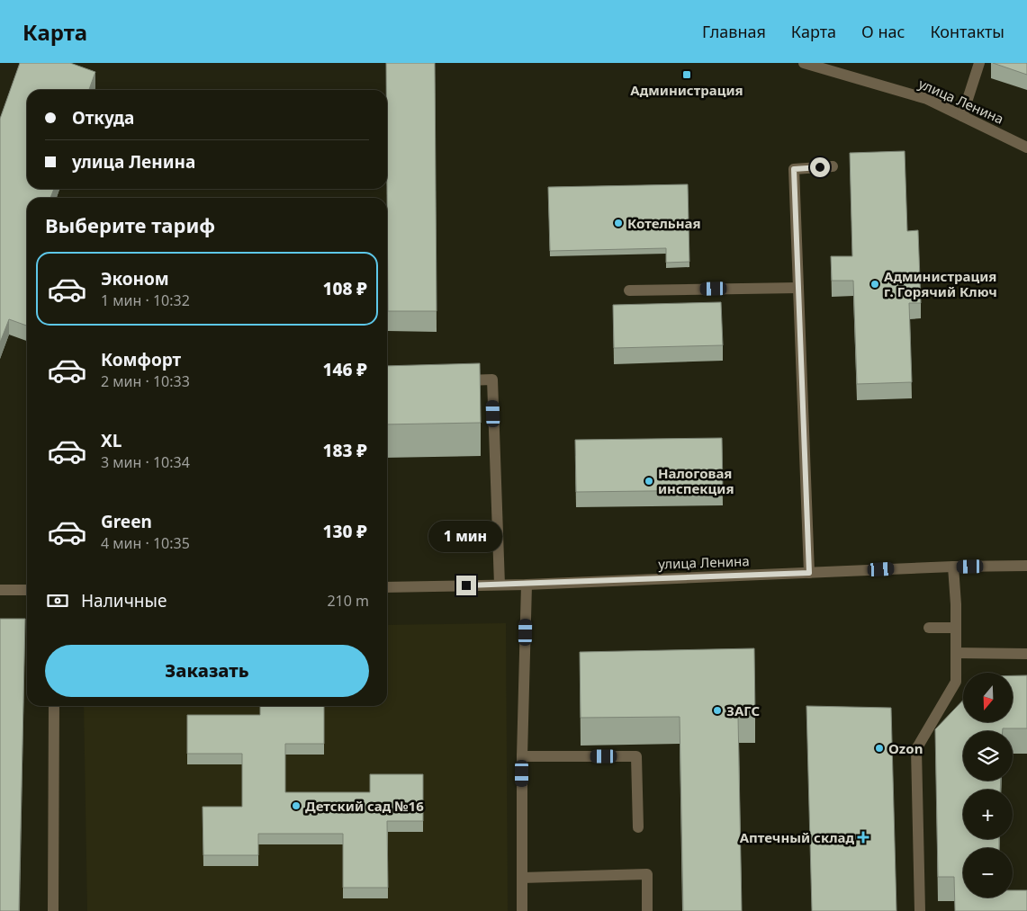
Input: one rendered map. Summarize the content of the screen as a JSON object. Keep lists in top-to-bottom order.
{
  "streets": {
    "street": ["улица Ленина"]
  },
  "places": {
    "transit": ["Администрация"],
    "other": [
      "Котельная",
      "Администрация г. Горячий Ключ",
      "Налоговая инспекция",
      "ЗАГС",
      "Ozon",
      "Детский сад №16"
    ],
    "health": ["Аптечный склад"]
  },
  "north": "bottom",
  "page": {
    "header": "Карта",
    "nav": [
      "Главная",
      "Карта",
      "О нас",
      "Контакты"
    ],
    "banner": ["Откуда", "улица Ленина"],
    "heading": "Выберите тариф",
    "list": [
      {
        "name": "Эконом",
        "note": "1 мин · 10:32",
        "value": "108 ₽"
      },
      {
        "name": "Комфорт",
        "note": "2 мин · 10:33",
        "value": "146 ₽"
      },
      {
        "name": "XL",
        "note": "3 мин · 10:34",
        "value": "183 ₽"
      },
      {
        "name": "Green",
        "note": "4 мин · 10:35",
        "value": "130 ₽"
      }
    ],
    "bubble": "1 мин",
    "pay": ["Наличные", "210 m"],
    "buttons": "Заказать",
    "map_buttons": ["+", "−"]
  }
}
